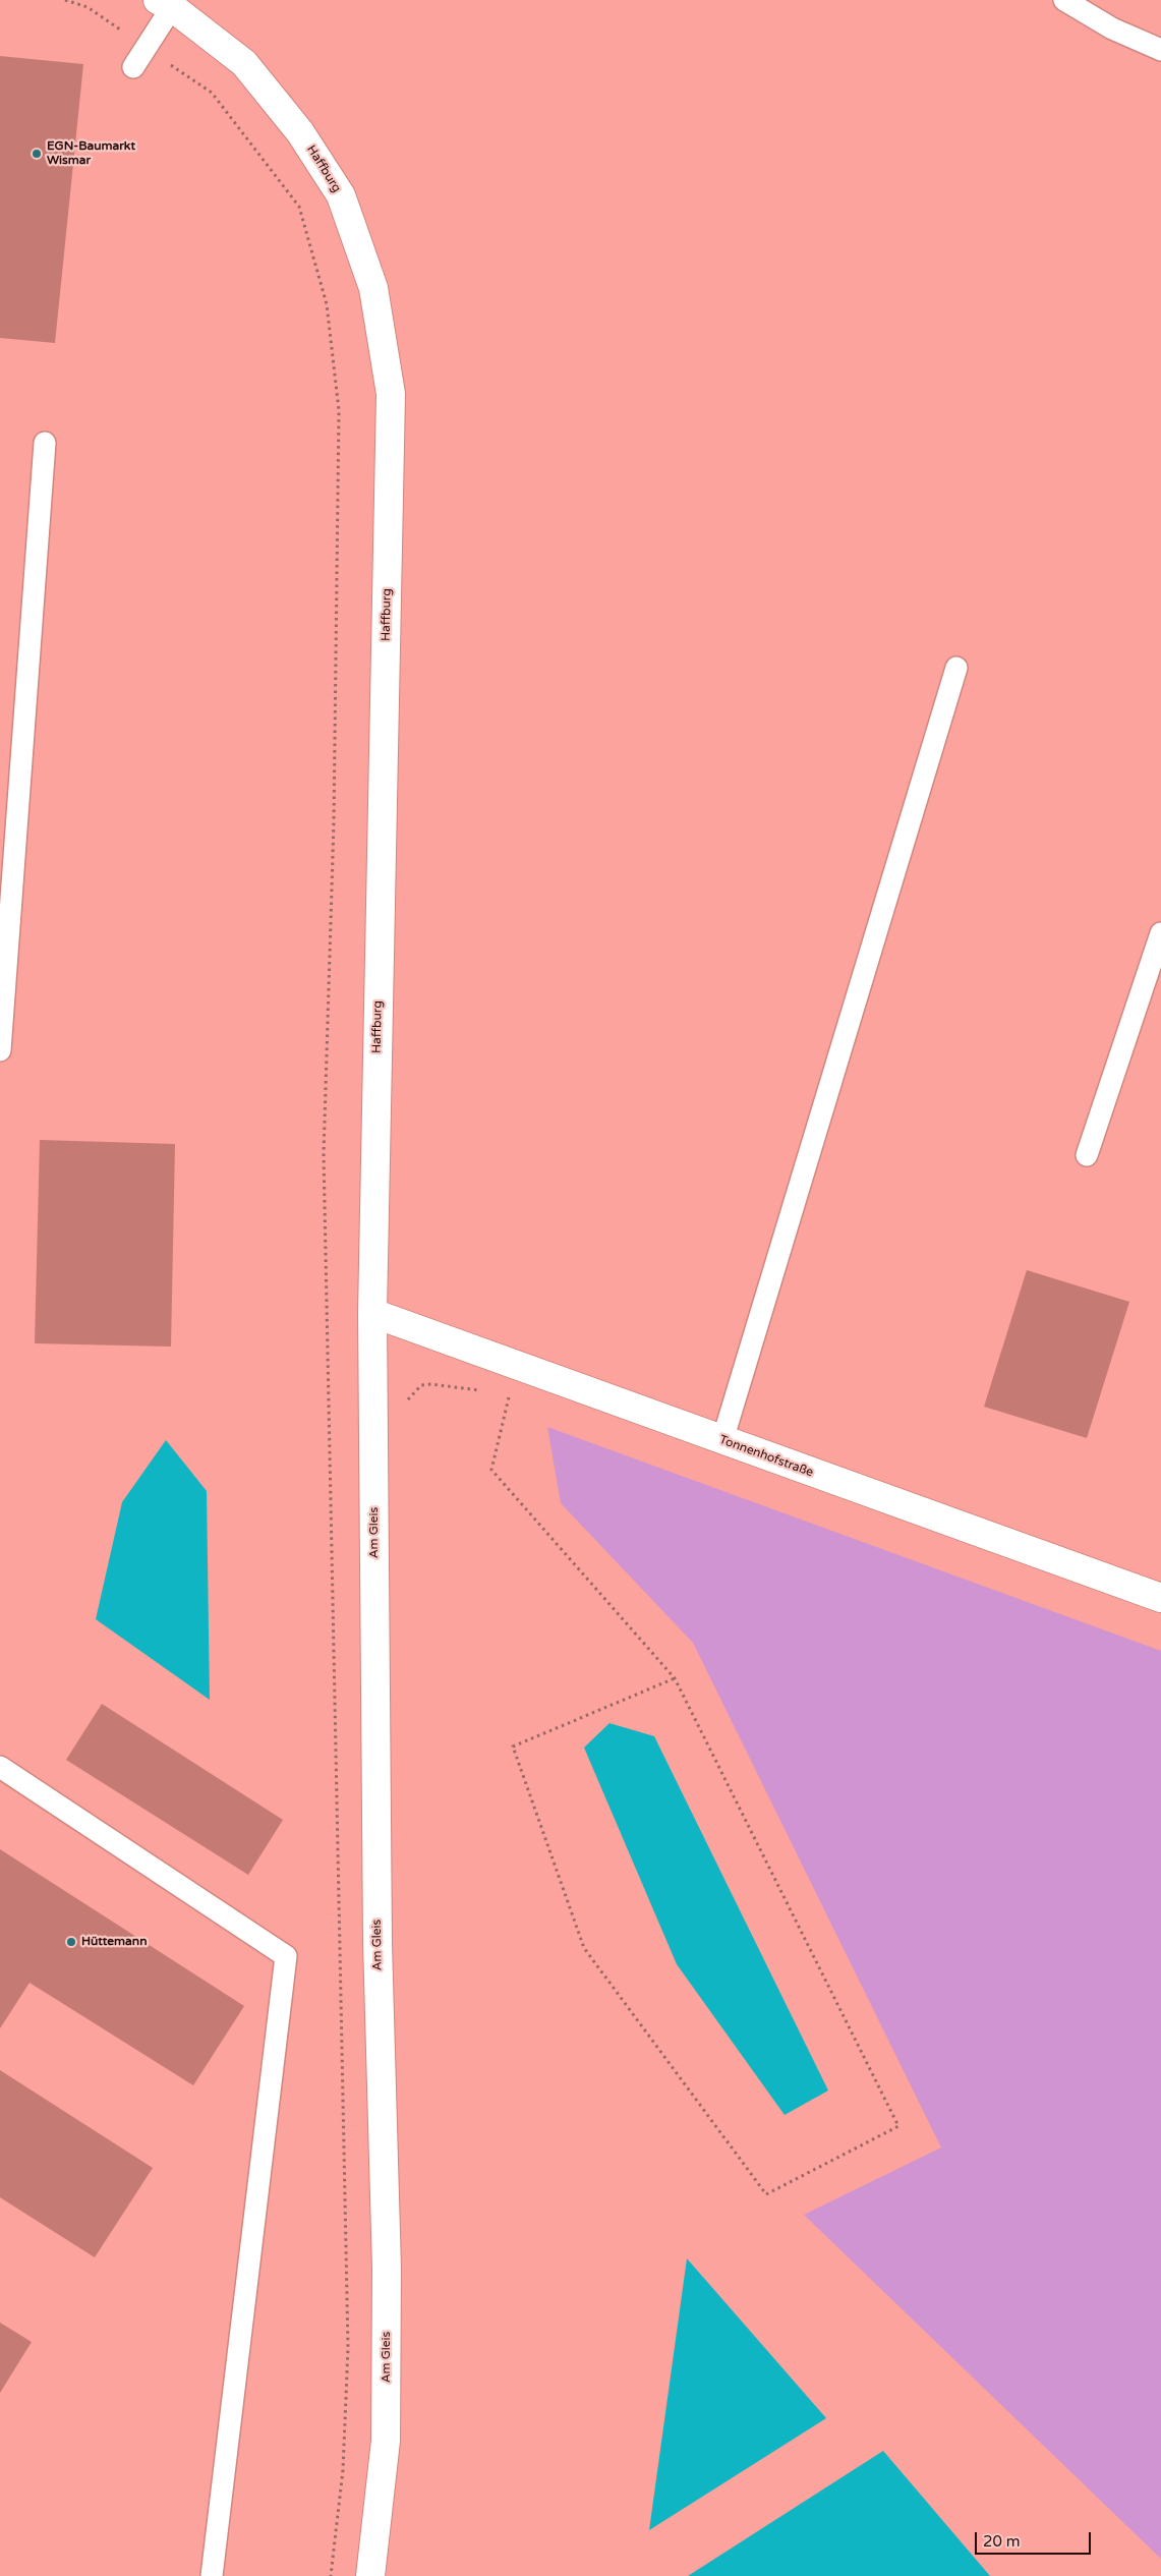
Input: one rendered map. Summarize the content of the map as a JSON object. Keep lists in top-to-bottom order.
{
  "streets": {
    "street": ["Haffburg", "Tonnenhofstraße", "Am Gleis"]
  },
  "crossings": [
    ["Haffburg", "Tonnenhofstraße"],
    ["Haffburg", "Am Gleis"],
    ["Tonnenhofstraße", "Am Gleis"]
  ],
  "places": ["EGN-Baumarkt Wismar", "Hüttemann"],
  "scale_bar": "20 m"
}
